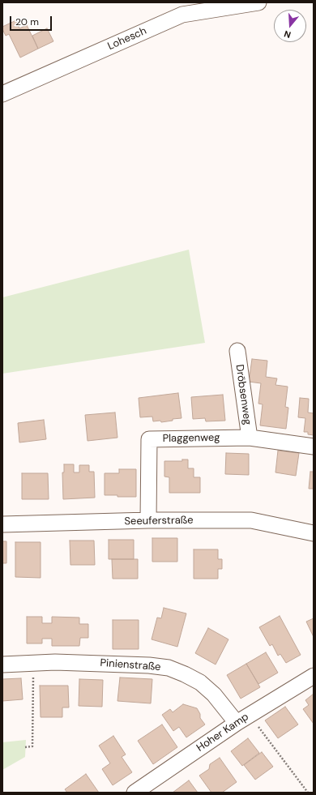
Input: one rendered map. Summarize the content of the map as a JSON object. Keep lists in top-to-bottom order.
{
  "streets": {
    "street": [
      "Lohesch",
      "Dröbsenweg",
      "Plaggenweg",
      "Seeuferstraße",
      "Pinienstraße",
      "Hoher Kamp"
    ]
  },
  "crossings": [
    ["Dröbsenweg", "Plaggenweg"],
    ["Plaggenweg", "Seeuferstraße"],
    ["Pinienstraße", "Hoher Kamp"]
  ],
  "scale_bar": "20 m",
  "north": "bottom"
}
